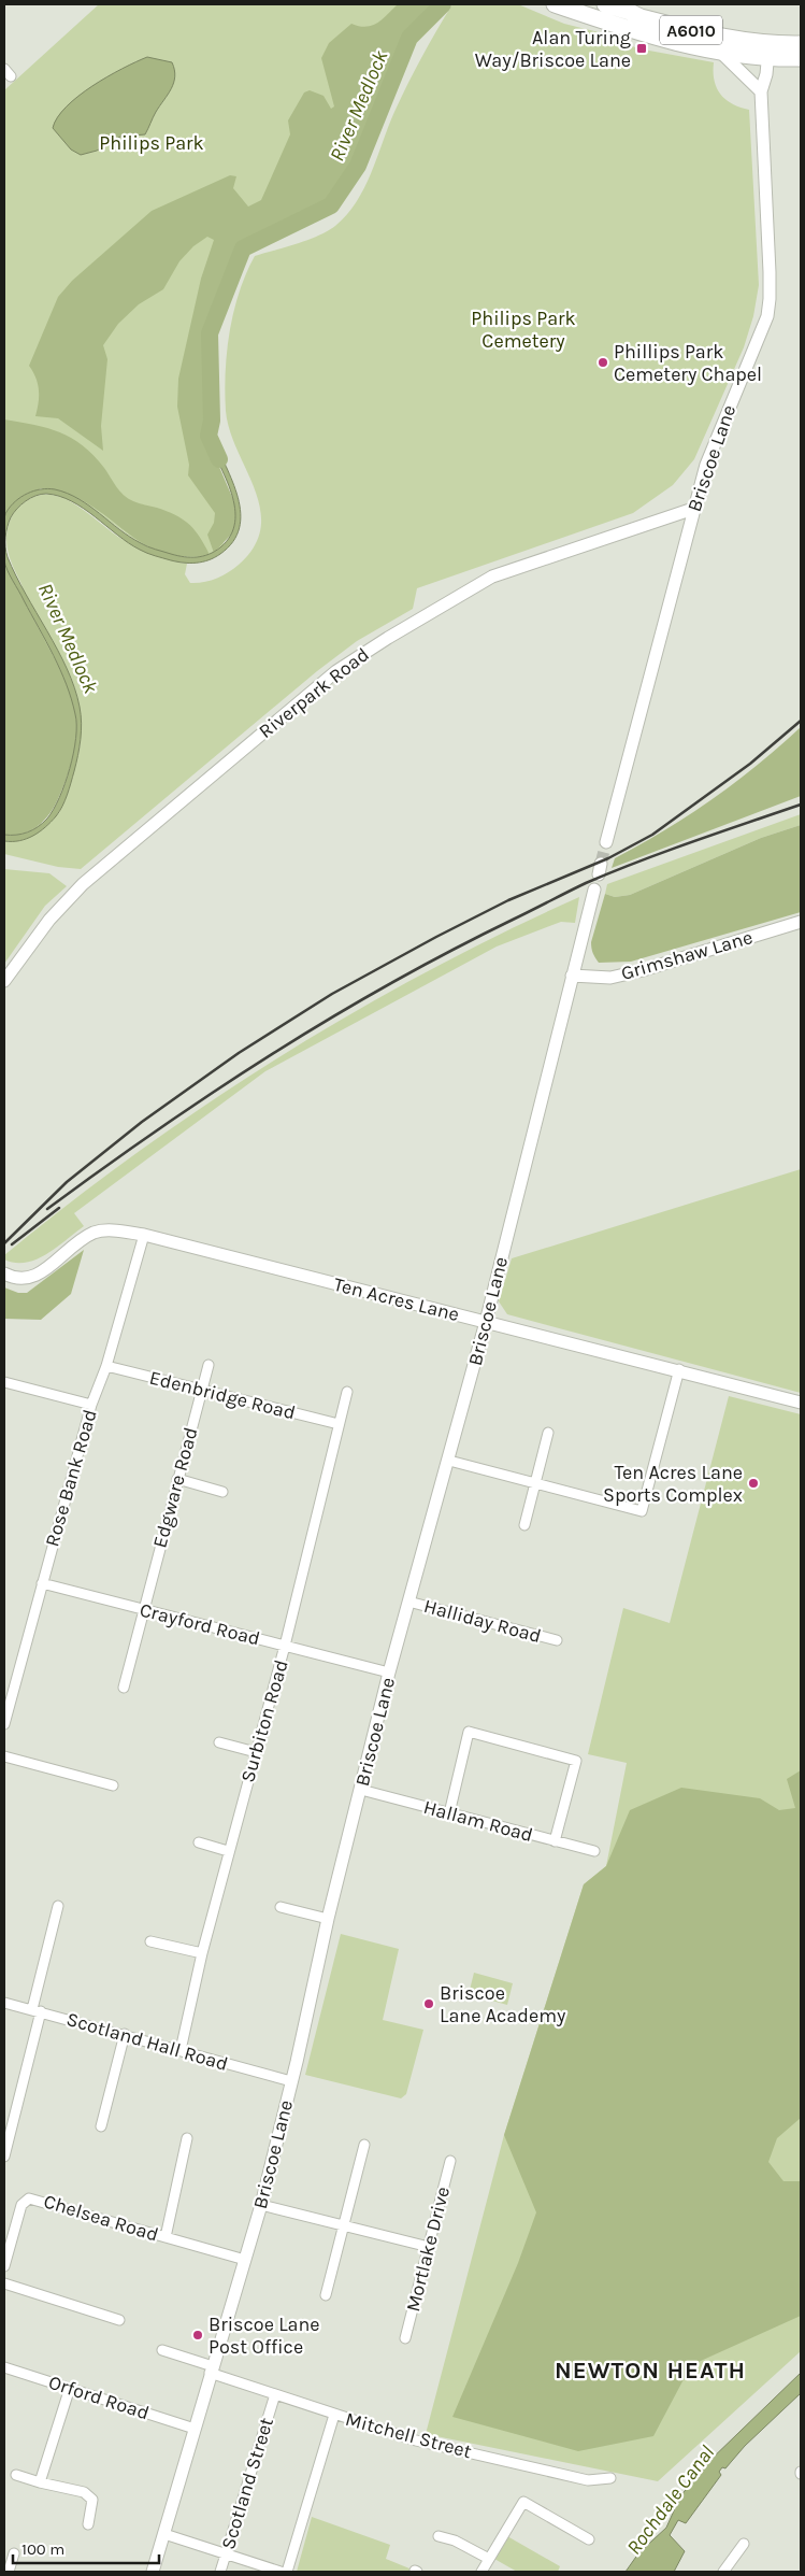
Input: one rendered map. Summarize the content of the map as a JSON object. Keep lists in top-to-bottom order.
{
  "streets": {
    "highway": ["A6010"],
    "street": [
      "Briscoe Lane",
      "Riverpark Road",
      "Grimshaw Lane",
      "Ten Acres Lane",
      "Edenbridge Road",
      "Rose Bank Road",
      "Edgware Road",
      "Halliday Road",
      "Crayford Road",
      "Surbiton Road",
      "Hallam Road",
      "Scotland Hall Road",
      "Chelsea Road",
      "Mortlake Drive",
      "Orford Road",
      "Mitchell Street",
      "Scotland Street"
    ]
  },
  "crossings": [
    ["A6010", "Briscoe Lane"],
    ["Briscoe Lane", "Riverpark Road"],
    ["Briscoe Lane", "Grimshaw Lane"],
    ["Briscoe Lane", "Ten Acres Lane"],
    ["Briscoe Lane", "Halliday Road"],
    ["Briscoe Lane", "Crayford Road"],
    ["Briscoe Lane", "Hallam Road"],
    ["Briscoe Lane", "Scotland Hall Road"],
    ["Briscoe Lane", "Chelsea Road"],
    ["Briscoe Lane", "Orford Road"],
    ["Briscoe Lane", "Mitchell Street"],
    ["Ten Acres Lane", "Rose Bank Road"],
    ["Edenbridge Road", "Rose Bank Road"],
    ["Edenbridge Road", "Edgware Road"],
    ["Edenbridge Road", "Surbiton Road"],
    ["Rose Bank Road", "Crayford Road"],
    ["Edgware Road", "Crayford Road"],
    ["Crayford Road", "Surbiton Road"],
    ["Surbiton Road", "Scotland Hall Road"],
    ["Mitchell Street", "Scotland Street"]
  ],
  "districts": ["NEWTON HEATH"],
  "water": ["River Medlock", "Rochdale Canal"],
  "parks": ["Philips Park", "Philips Park Cemetery"],
  "places": {
    "transit": ["Alan Turing Way/Briscoe Lane"],
    "other": [
      "Phillips Park Cemetery Chapel",
      "Ten Acres Lane Sports Complex",
      "Briscoe Lane Academy",
      "Briscoe Lane Post Office"
    ]
  },
  "scale_bar": "100 m"
}
